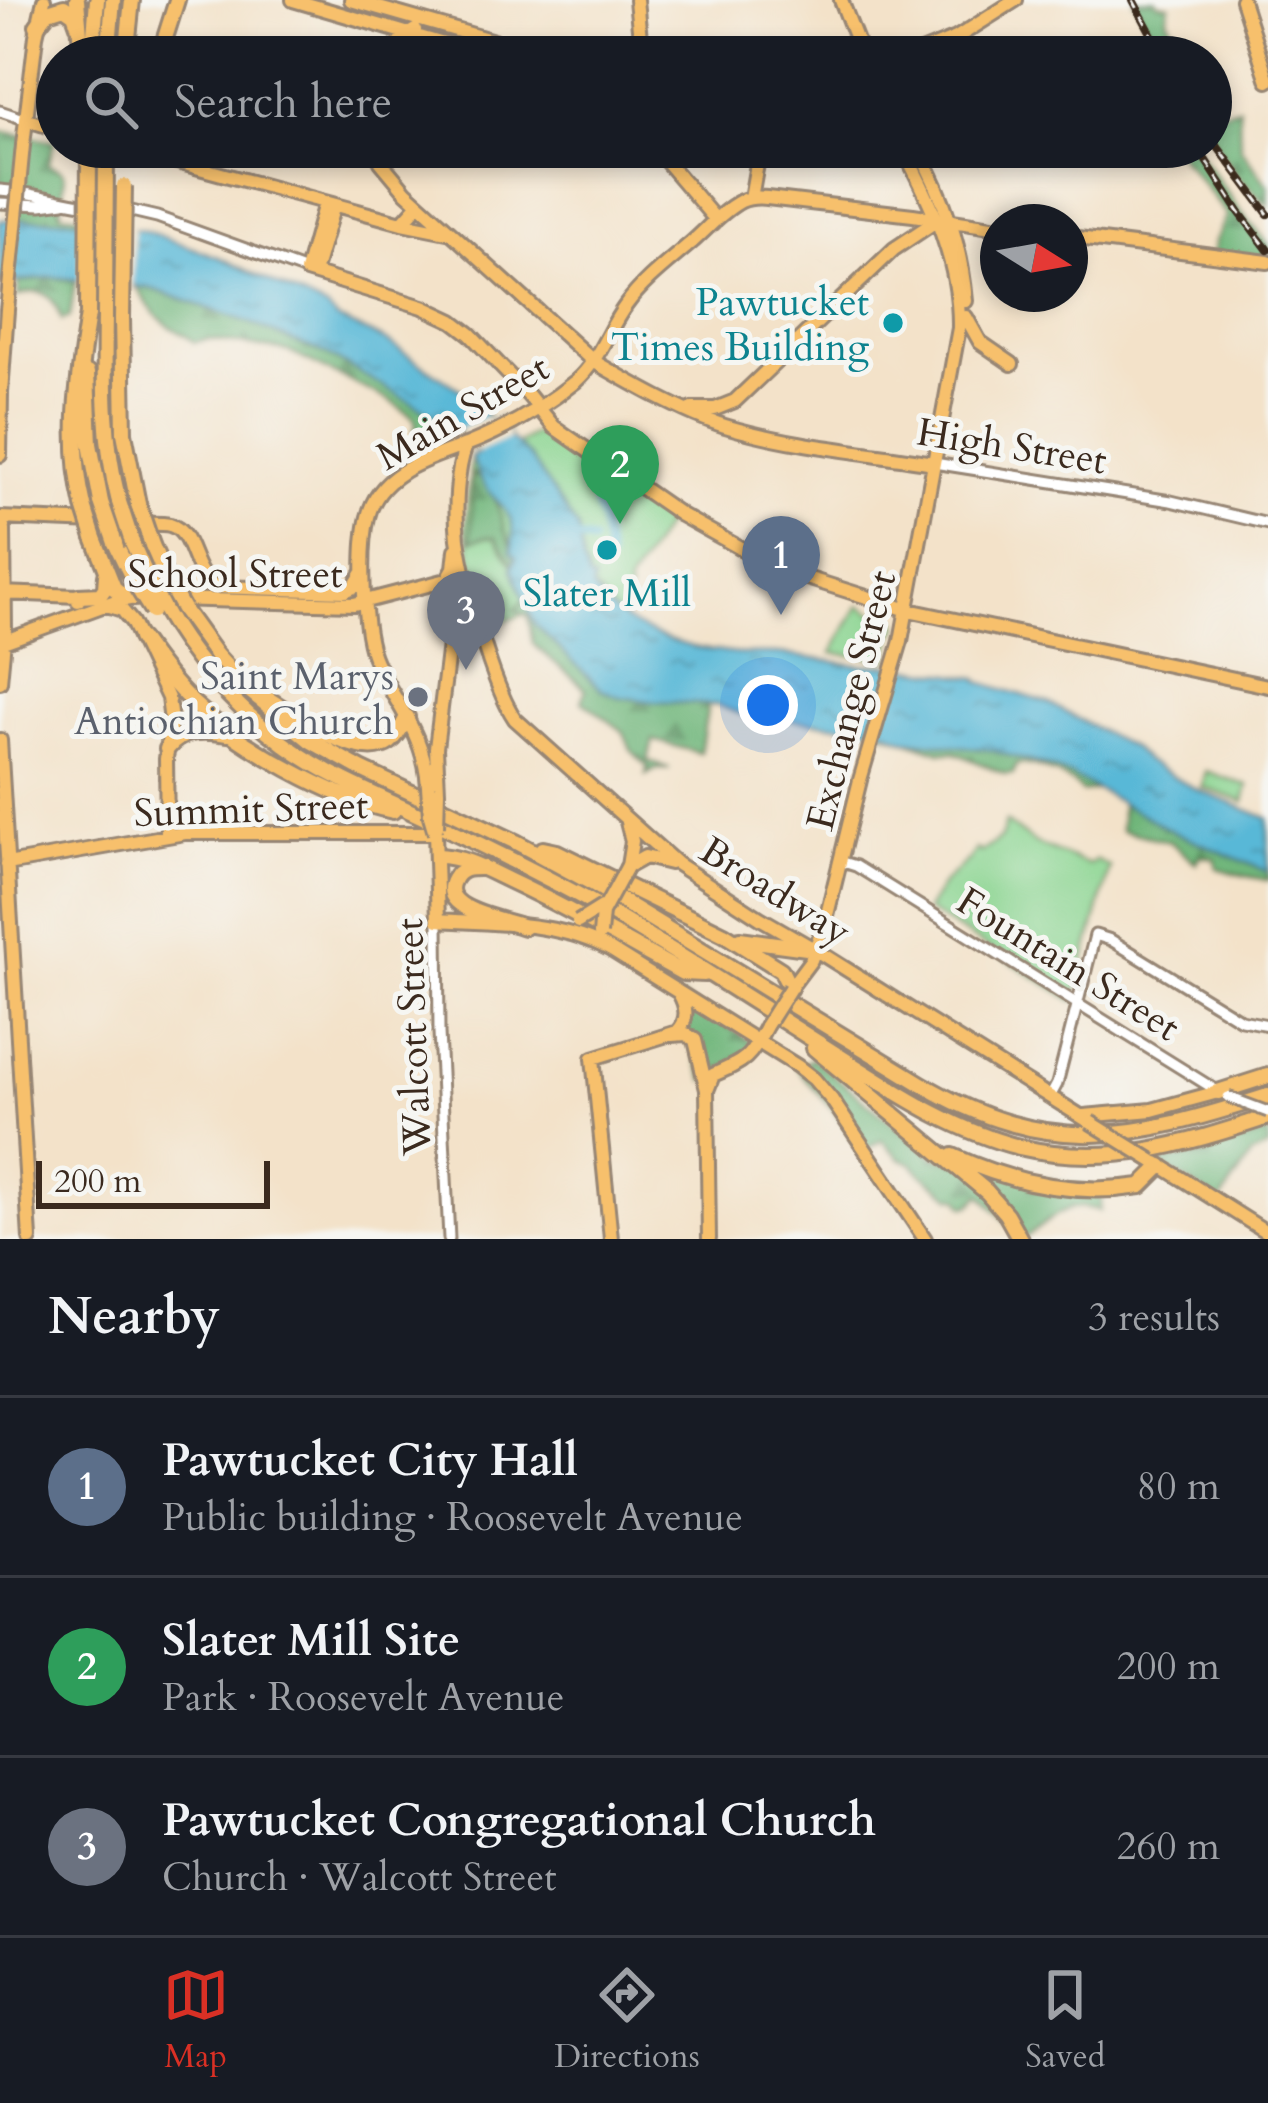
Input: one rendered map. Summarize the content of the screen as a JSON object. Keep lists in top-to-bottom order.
{
  "streets": {
    "main road": [
      "Main Street",
      "High Street",
      "School Street",
      "Exchange Street",
      "Summit Street",
      "Broadway",
      "Walcott Street"
    ],
    "street": ["Fountain Street"]
  },
  "crossings": [
    ["Main Street", "High Street"],
    ["Main Street", "School Street"],
    ["Main Street", "Broadway"],
    ["Main Street", "Walcott Street"],
    ["High Street", "Exchange Street"],
    ["Exchange Street", "Broadway"],
    ["Exchange Street", "Fountain Street"],
    ["Summit Street", "Walcott Street"],
    ["Broadway", "Walcott Street"]
  ],
  "places": ["Pawtucket Times Building", "Slater Mill", "Saint Marys Antiochian Church"],
  "scale_bar": "200 m",
  "north": "right",
  "page": {
    "search": "Search here",
    "pins": ["2", "1", "3"],
    "scale": "200 m",
    "heading": ["Nearby", "3 results"],
    "list": [
      {
        "mark": "1",
        "name": "Pawtucket City Hall",
        "note": "Public building · Roosevelt Avenue",
        "value": "80 m"
      },
      {
        "mark": "2",
        "name": "Slater Mill Site",
        "note": "Park · Roosevelt Avenue",
        "value": "200 m"
      },
      {
        "mark": "3",
        "name": "Pawtucket Congregational Church",
        "note": "Church · Walcott Street",
        "value": "260 m"
      }
    ],
    "nav": ["Map", "Directions", "Saved"]
  }
}
